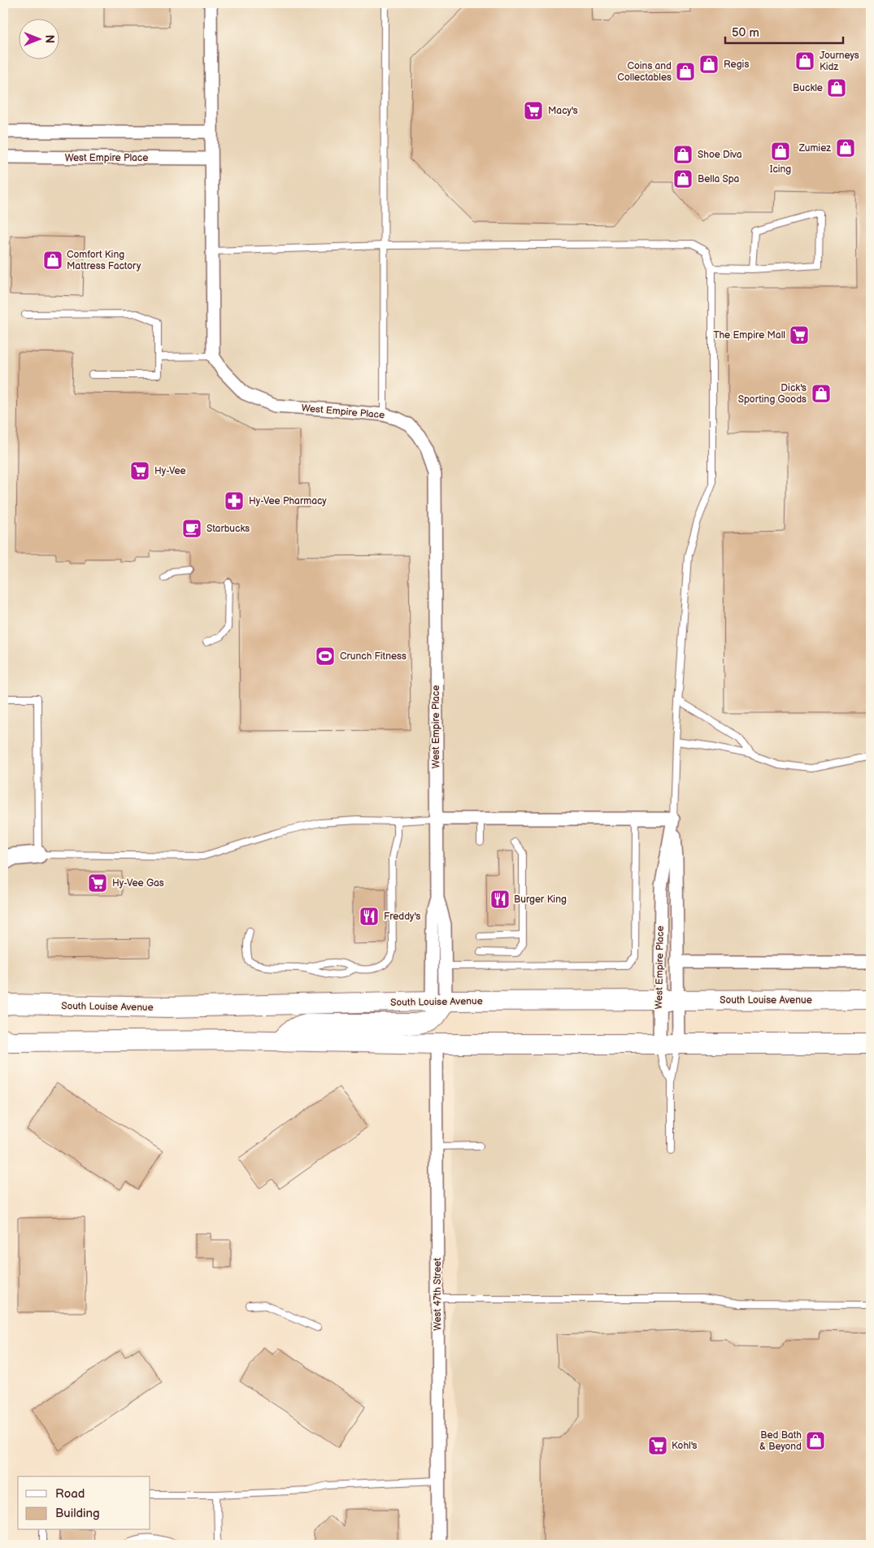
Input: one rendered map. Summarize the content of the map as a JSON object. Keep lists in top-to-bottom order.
{
  "streets": {
    "main road": ["South Louise Avenue"],
    "street": ["West Empire Place", "West 47th Street"]
  },
  "crossings": [
    ["West Empire Place", "South Louise Avenue"]
  ],
  "places": {
    "shop": [
      "Journeys Kidz",
      "Regis",
      "Coins and Collectables",
      "Buckle",
      "Zumiez",
      "Icing",
      "Shoe Diva",
      "Bella Spa",
      "Comfort King Mattress Factory",
      "Dick's Sporting Goods",
      "Bed Bath & Beyond"
    ],
    "supermarket": [
      "Macy's",
      "The Empire Mall",
      "Hy-Vee",
      "Hy-Vee Gas",
      "Kohl's"
    ],
    "pharmacy": ["Hy-Vee Pharmacy"],
    "cafe": ["Starbucks"],
    "sports": ["Crunch Fitness"],
    "restaurant": ["Burger King", "Freddy's"]
  },
  "legend": ["Road", "Building"],
  "scale_bar": "50 m",
  "north": "right"
}
